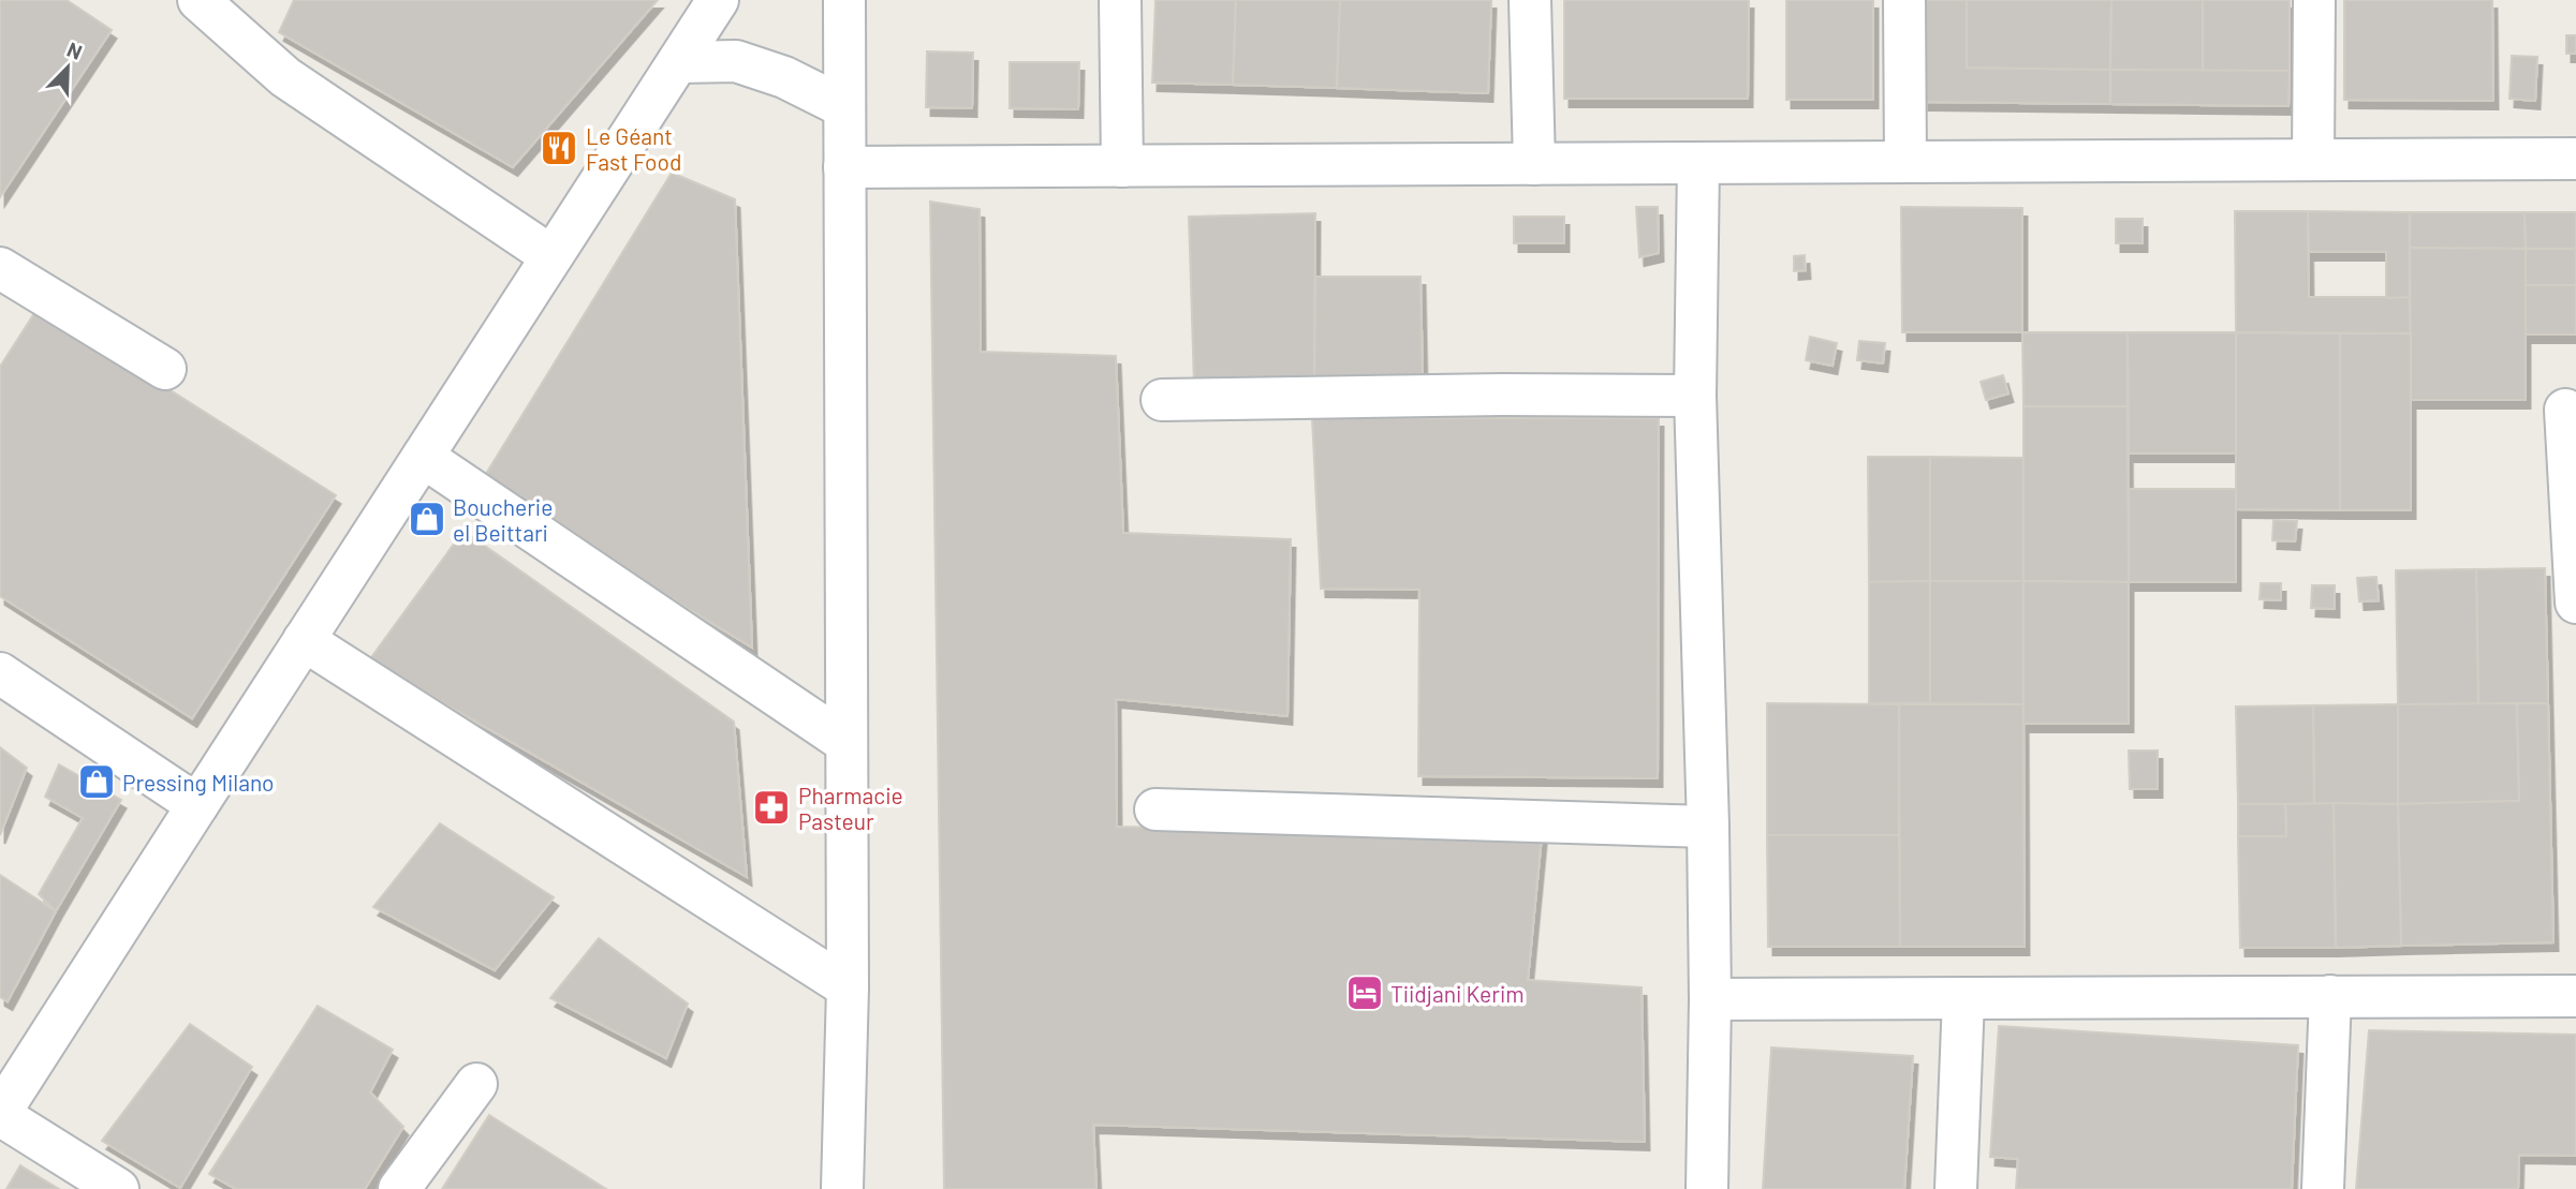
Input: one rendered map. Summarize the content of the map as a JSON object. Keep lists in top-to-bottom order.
{
  "places": {
    "restaurant": ["Le Géant Fast Food"],
    "shop": ["Boucherie el Beittari", "Pressing Milano"],
    "pharmacy": ["Pharmacie Pasteur"],
    "hotel": ["Tiidjani Kerim"]
  },
  "north": "top right"
}
